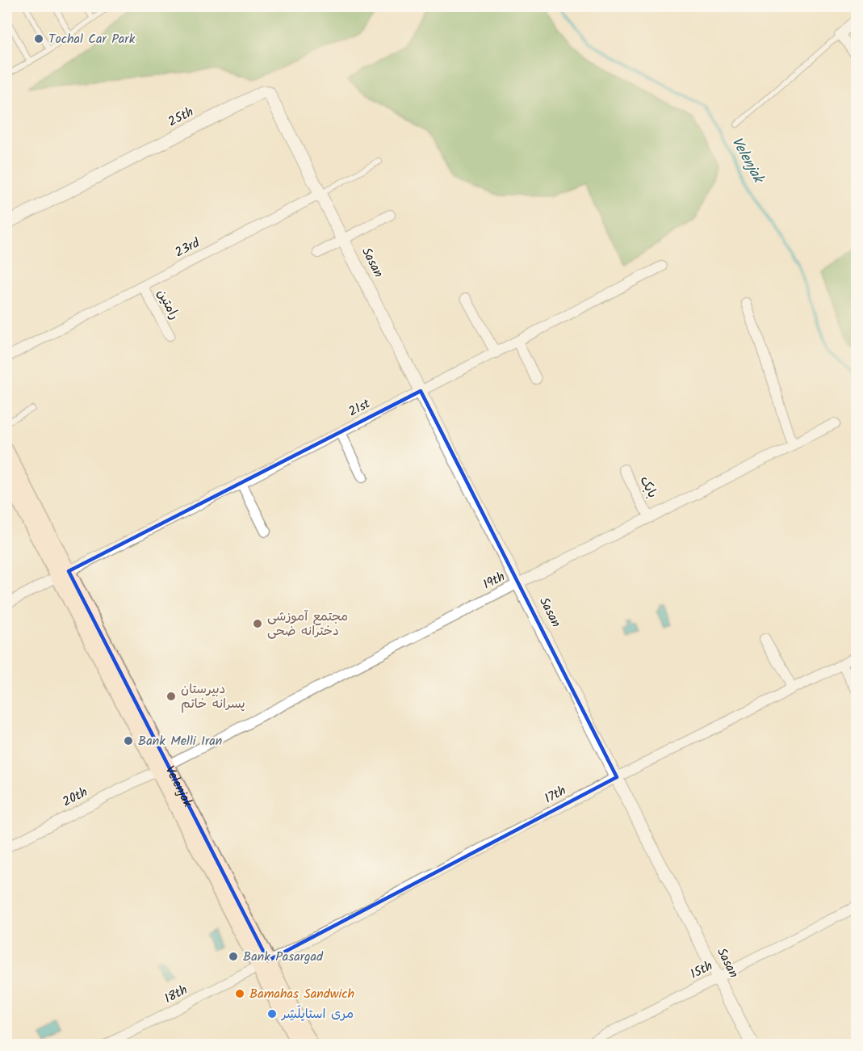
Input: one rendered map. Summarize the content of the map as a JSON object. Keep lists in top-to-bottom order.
{
  "streets": {
    "main road": ["Velenjak"],
    "street": [
      "25th",
      "23rd",
      "Sasan",
      "رامتین",
      "21st",
      "بابک",
      "19th",
      "17th",
      "20th",
      "15th",
      "18th"
    ]
  },
  "crossings": [
    ["25th", "23rd"],
    ["25th", "Sasan"],
    ["23rd", "Sasan"],
    ["23rd", "رامتین"],
    ["Sasan", "21st"],
    ["Sasan", "19th"],
    ["Sasan", "17th"],
    ["Sasan", "15th"],
    ["21st", "Velenjak"],
    ["بابک", "19th"],
    ["19th", "Velenjak"],
    ["19th", "20th"],
    ["Velenjak", "17th"],
    ["Velenjak", "20th"],
    ["Velenjak", "18th"],
    ["17th", "18th"]
  ],
  "water": ["Velenjak"],
  "places": [
    "Tochal Car Park",
    "مجتمع آموزشی دخترانه ضحی",
    "دبیرستان پسرانه خاتم",
    "Bank Melli Iran",
    "Bank Pasargad",
    "Bamahas Sandwich",
    "مری استایلَشِر"
  ]
}
